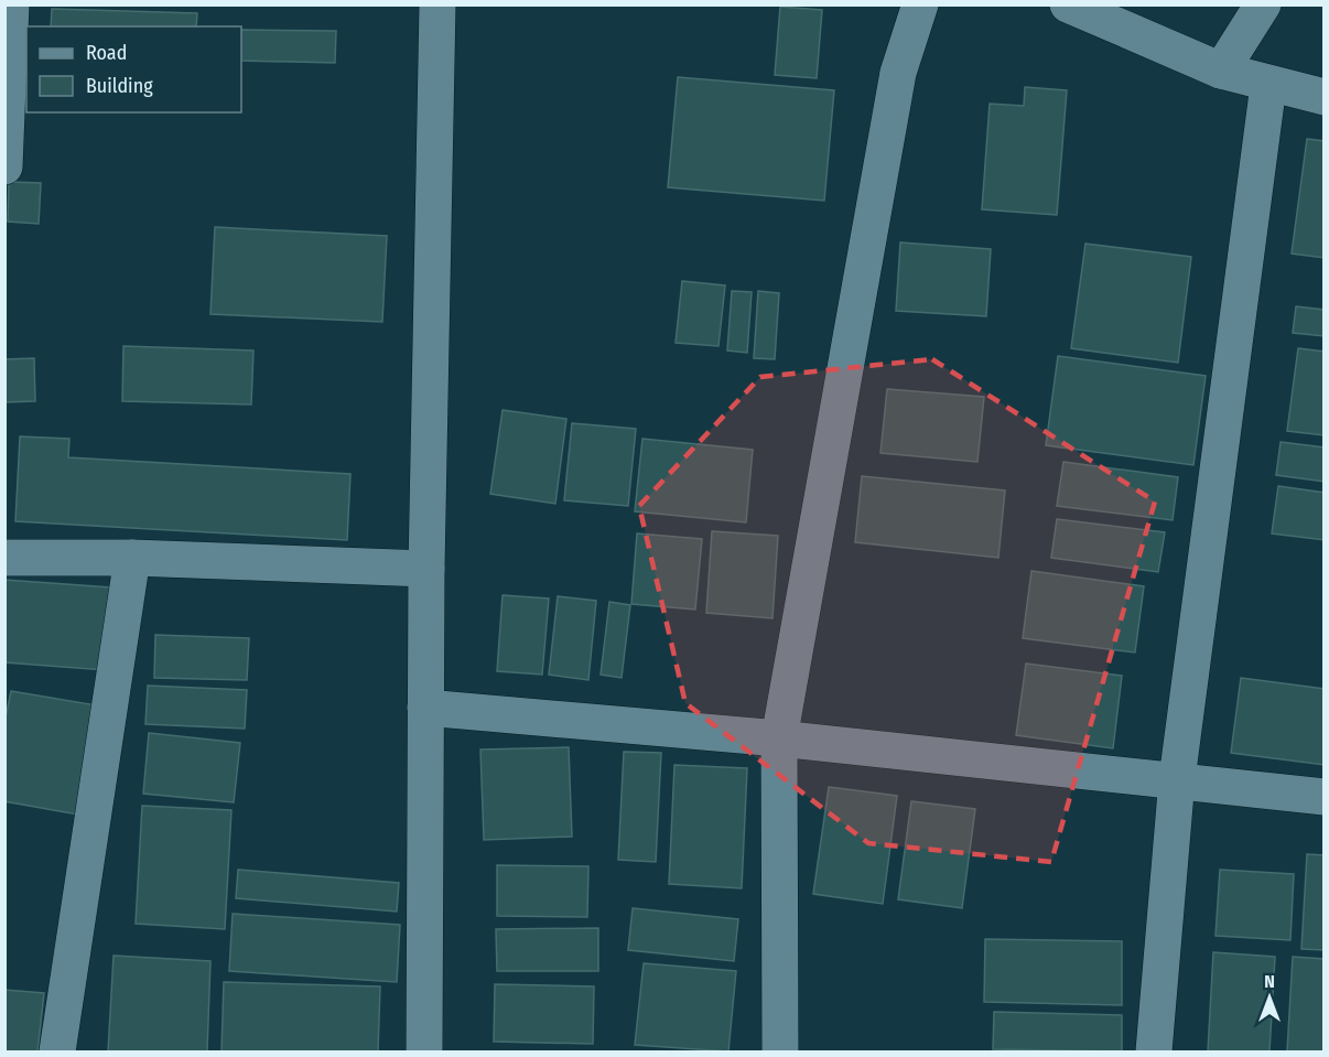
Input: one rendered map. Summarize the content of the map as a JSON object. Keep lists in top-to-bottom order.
{
  "legend": ["Road", "Building"],
  "north": "top"
}
